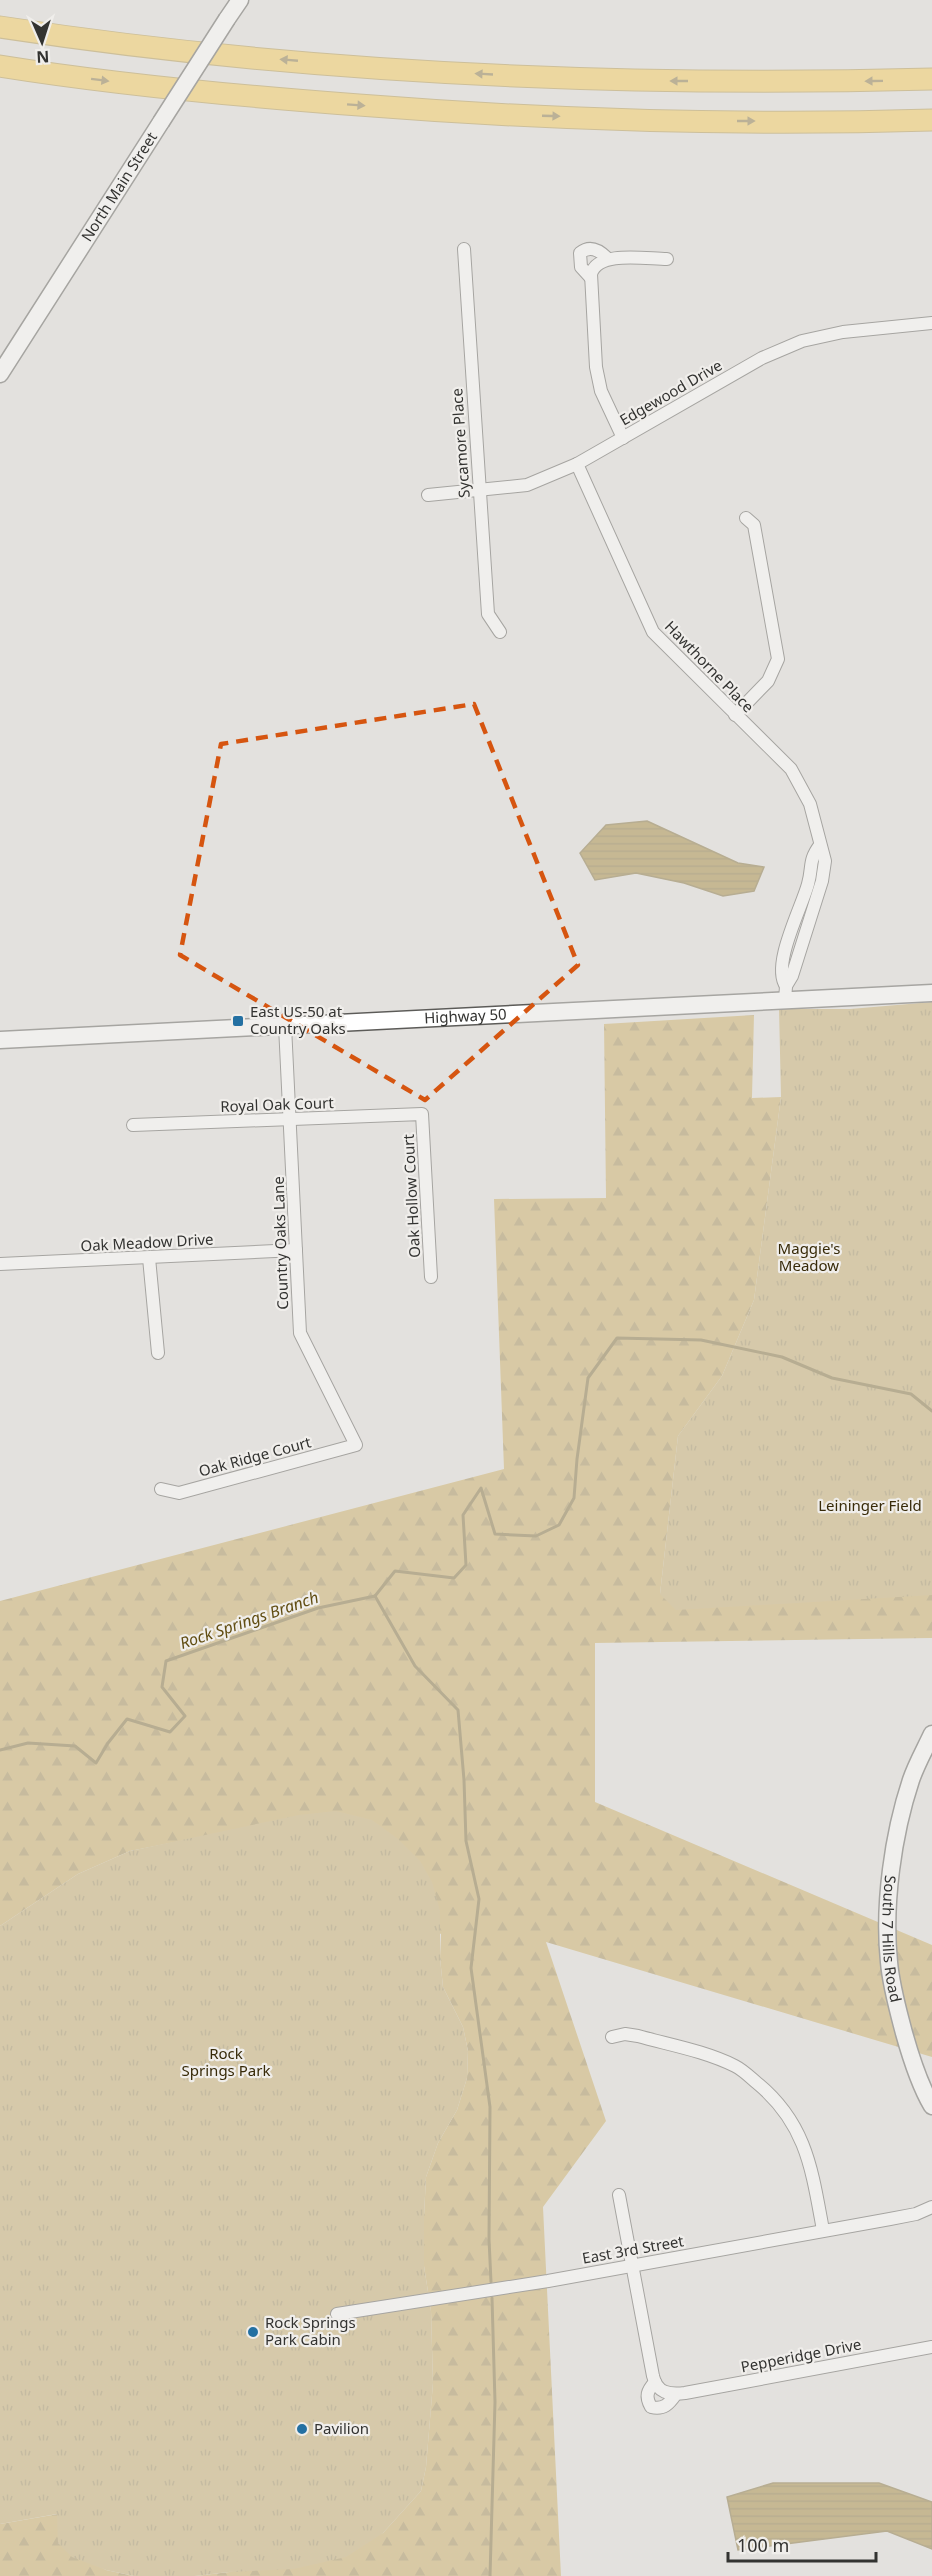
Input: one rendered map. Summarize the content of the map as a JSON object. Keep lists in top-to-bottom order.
{
  "streets": {
    "main road": ["North Main Street", "Highway 50", "South 7 Hills Road"],
    "street": [
      "Edgewood Drive",
      "Sycamore Place",
      "Hawthorne Place",
      "Royal Oak Court",
      "Oak Hollow Court",
      "Oak Meadow Drive",
      "Country Oaks Lane",
      "Oak Ridge Court",
      "East 3rd Street",
      "Pepperidge Drive"
    ]
  },
  "crossings": [
    ["Edgewood Drive", "Sycamore Place"],
    ["Edgewood Drive", "Hawthorne Place"],
    ["Hawthorne Place", "Highway 50"],
    ["Highway 50", "Country Oaks Lane"],
    ["Royal Oak Court", "Oak Hollow Court"],
    ["Royal Oak Court", "Country Oaks Lane"],
    ["Oak Meadow Drive", "Country Oaks Lane"],
    ["Country Oaks Lane", "Oak Ridge Court"]
  ],
  "water": ["Rock Springs Branch"],
  "parks": ["Maggie's Meadow", "Leininger Field", "Rock Springs Park"],
  "places": {
    "transit": ["East US-50 at Country Oaks"],
    "other": ["Rock Springs Park Cabin", "Pavilion"]
  },
  "scale_bar": "100 m",
  "north": "bottom"
}
